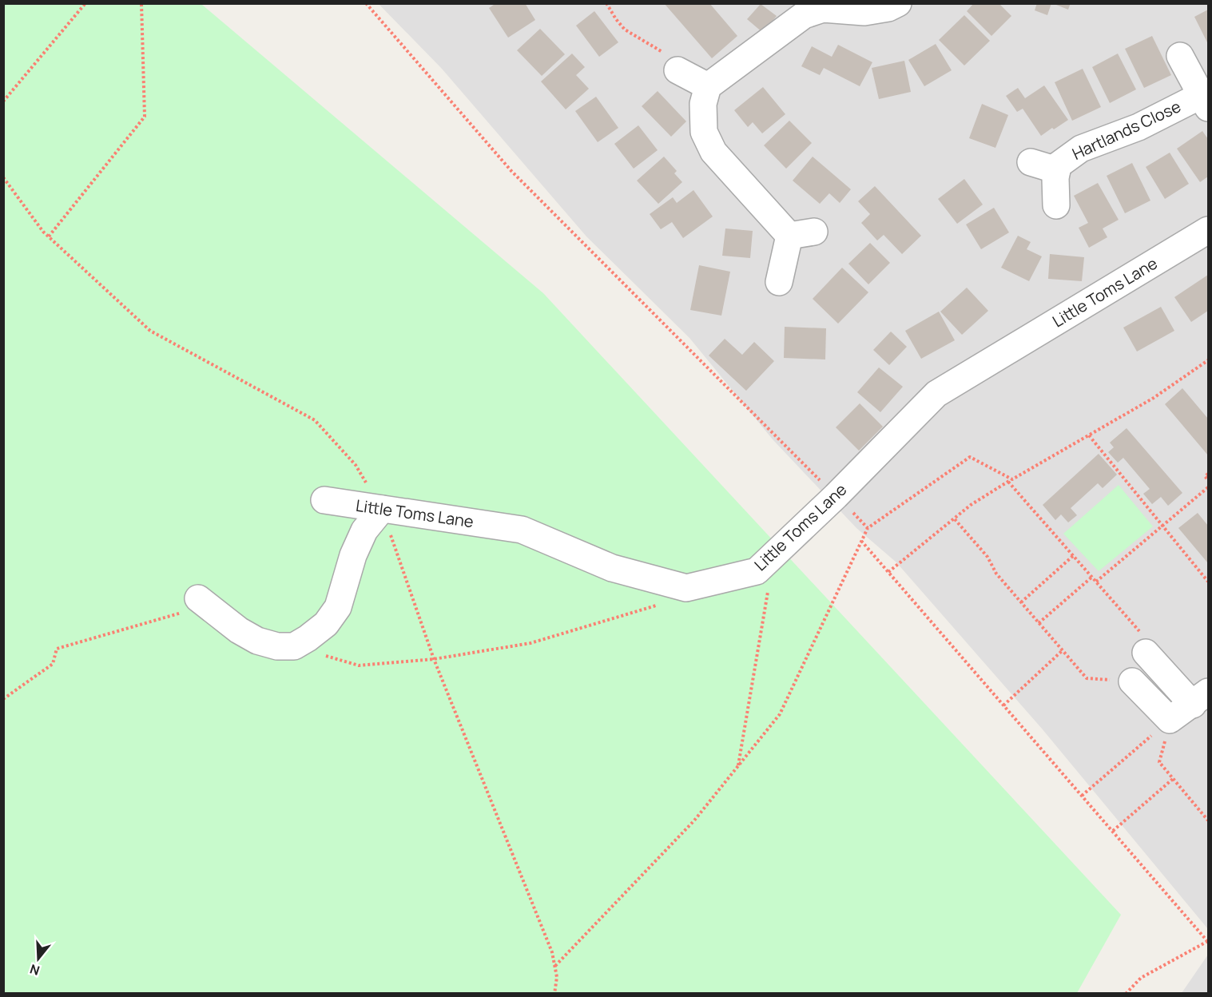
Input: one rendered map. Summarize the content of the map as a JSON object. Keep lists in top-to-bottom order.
{
  "streets": {
    "street": ["Hartlands Close", "Little Toms Lane"]
  },
  "north": "bottom"
}
